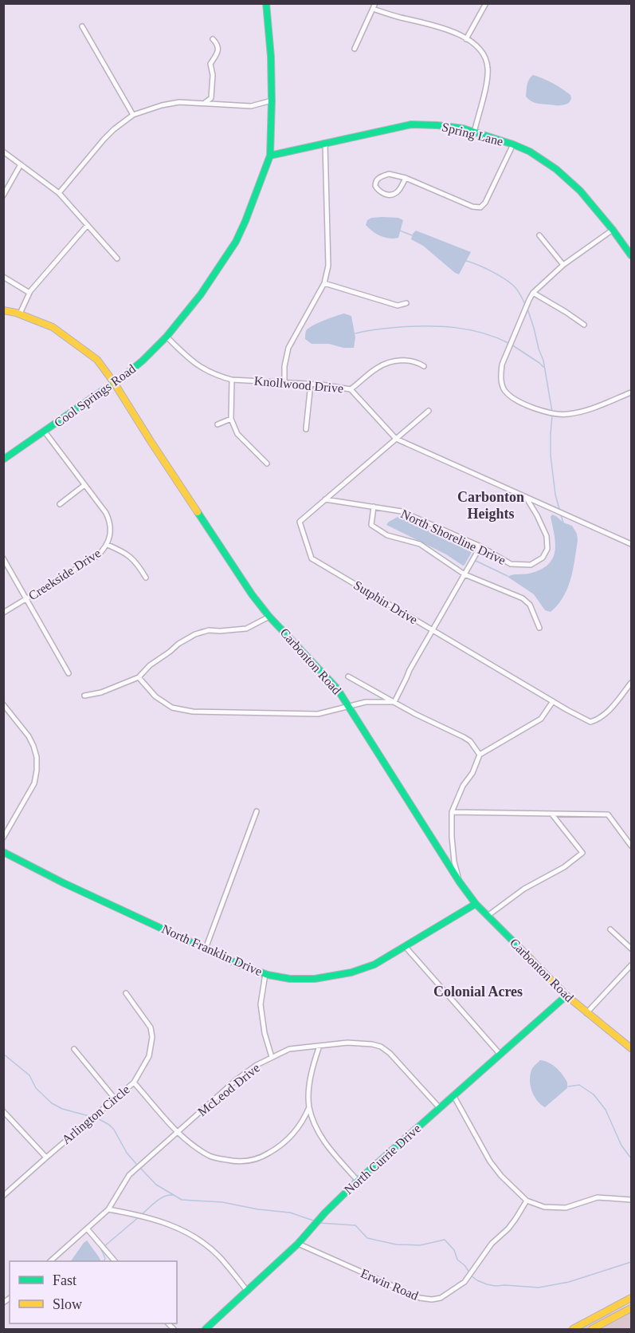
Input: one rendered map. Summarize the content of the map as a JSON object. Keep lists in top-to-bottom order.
{
  "streets": {
    "main road": [
      "Spring Lane",
      "Cool Springs Road",
      "Carbonton Road",
      "North Franklin Drive",
      "North Currie Drive"
    ],
    "street": [
      "Knollwood Drive",
      "North Shoreline Drive",
      "Creekside Drive",
      "Sutphin Drive",
      "McLeod Drive",
      "Arlington Circle",
      "Erwin Road"
    ]
  },
  "crossings": [
    ["Spring Lane", "Cool Springs Road"],
    ["Knollwood Drive", "Cool Springs Road"],
    ["Knollwood Drive", "North Shoreline Drive"],
    ["Knollwood Drive", "Sutphin Drive"],
    ["Cool Springs Road", "Creekside Drive"],
    ["Cool Springs Road", "Carbonton Road"],
    ["North Shoreline Drive", "Sutphin Drive"],
    ["Carbonton Road", "North Franklin Drive"],
    ["Carbonton Road", "North Currie Drive"],
    ["McLeod Drive", "North Currie Drive"],
    ["North Currie Drive", "Erwin Road"]
  ],
  "districts": ["Carbonton Heights", "Colonial Acres"],
  "legend": ["Fast", "Slow"]
}
